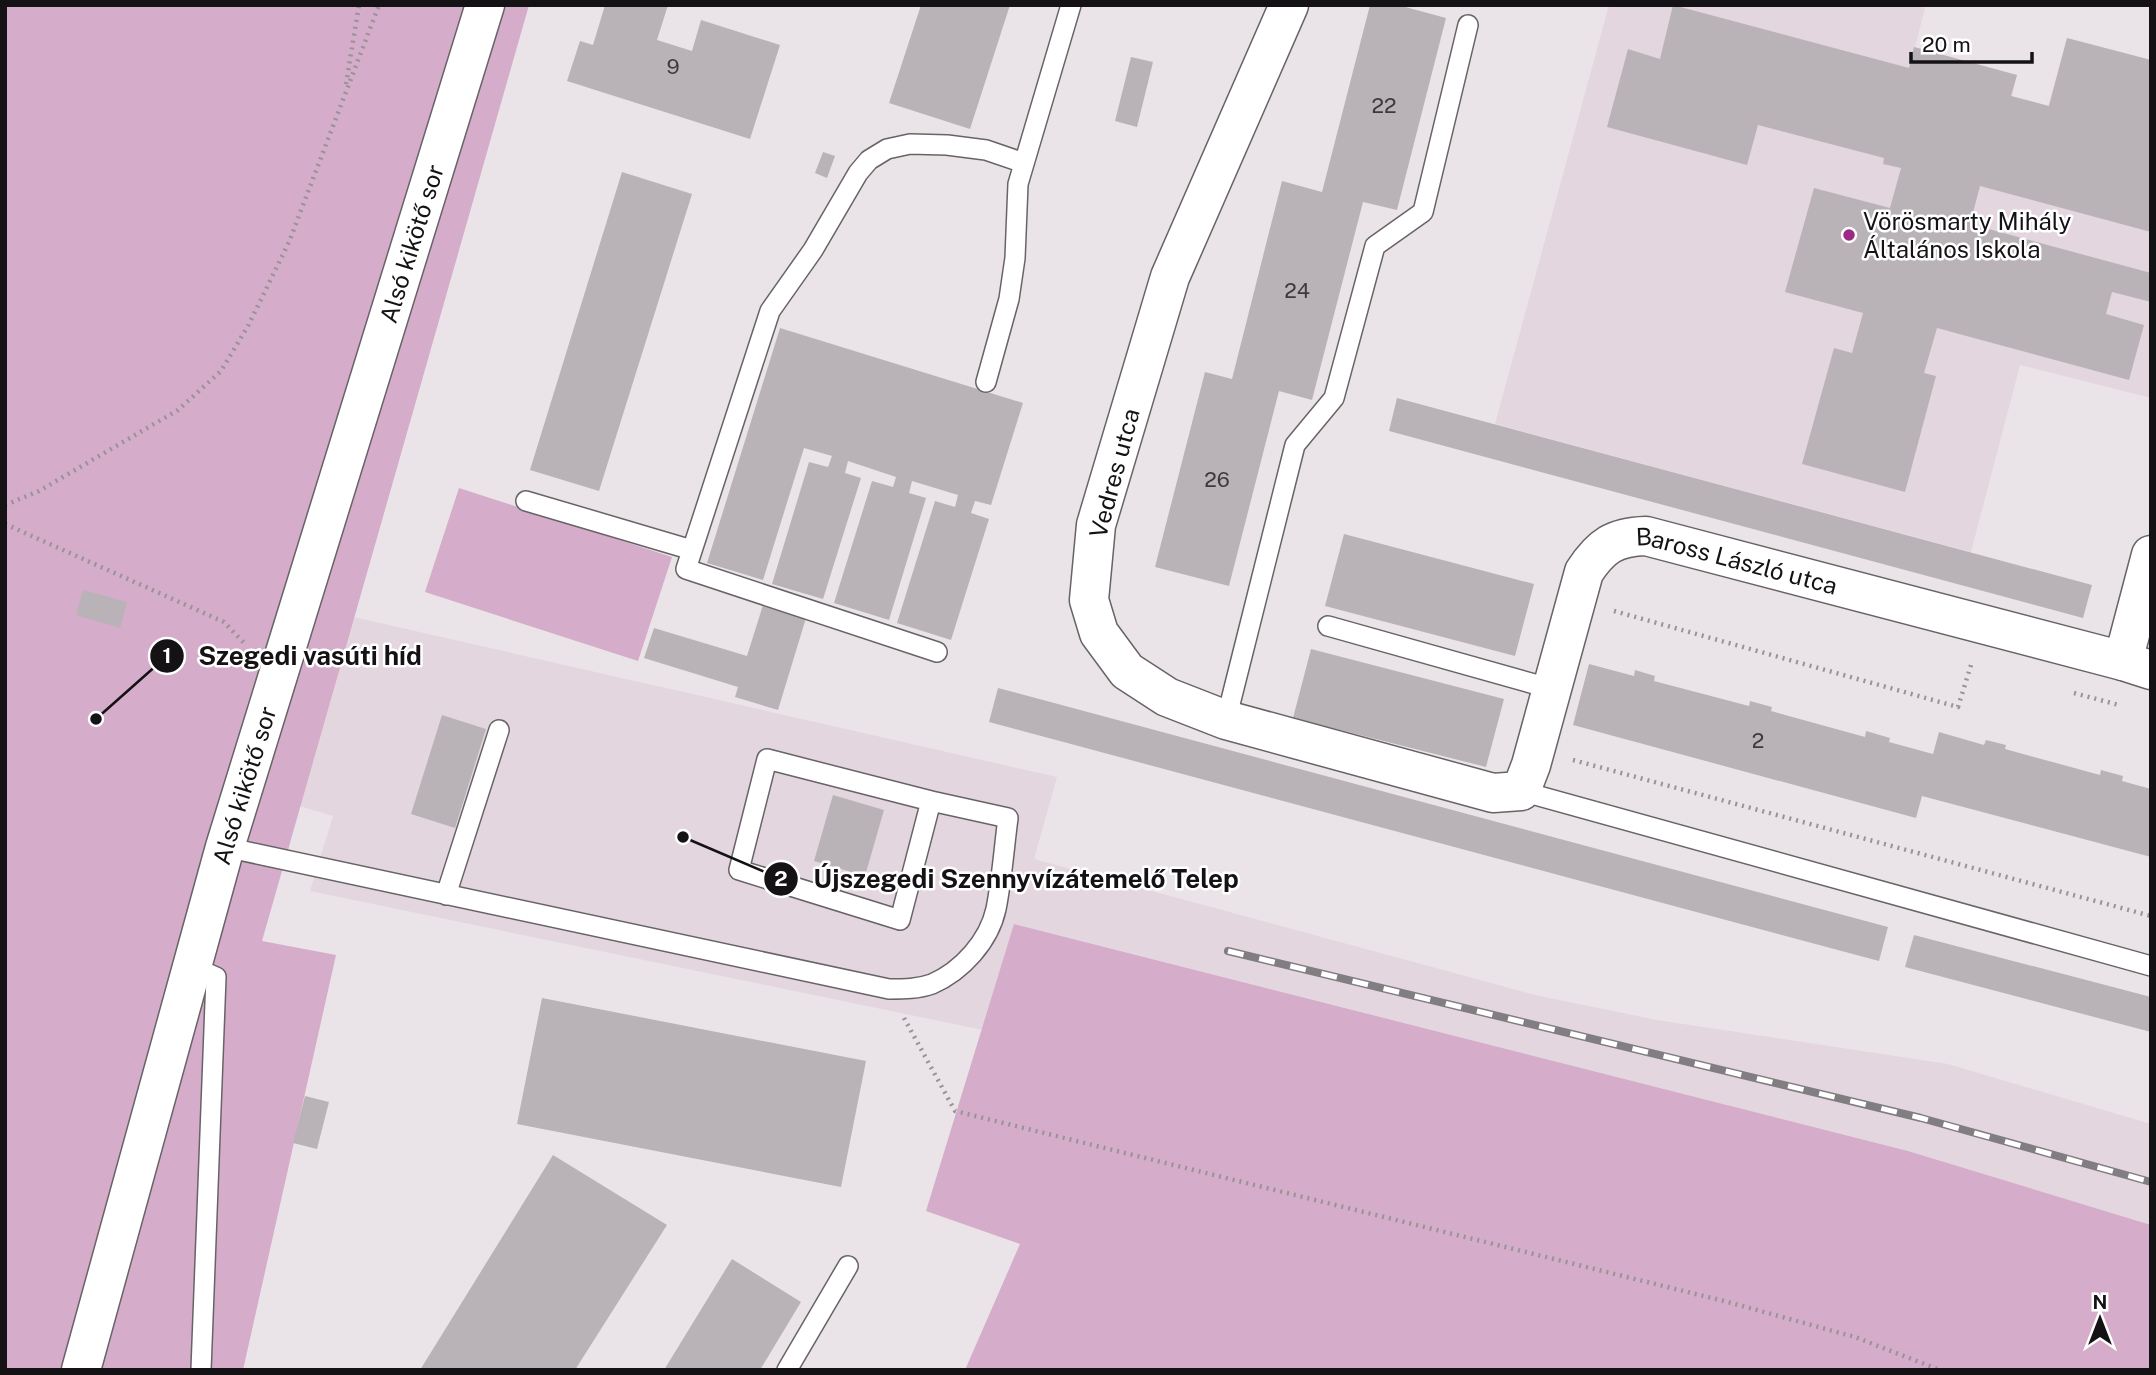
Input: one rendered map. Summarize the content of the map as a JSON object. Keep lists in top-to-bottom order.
{
  "streets": {
    "street": ["Alsó kikötő sor", "Vedres utca", "Baross László utca"]
  },
  "crossings": [
    ["Vedres utca", "Baross László utca"]
  ],
  "places": ["Vörösmarty Mihály Általános Iskola", "Szegedi vasúti híd", "Újszegedi Szennyvízátemelő Telep"],
  "house_numbers": [
    "9",
    "22",
    "24",
    "26",
    "2"
  ],
  "scale_bar": "20 m",
  "north": "top"
}
